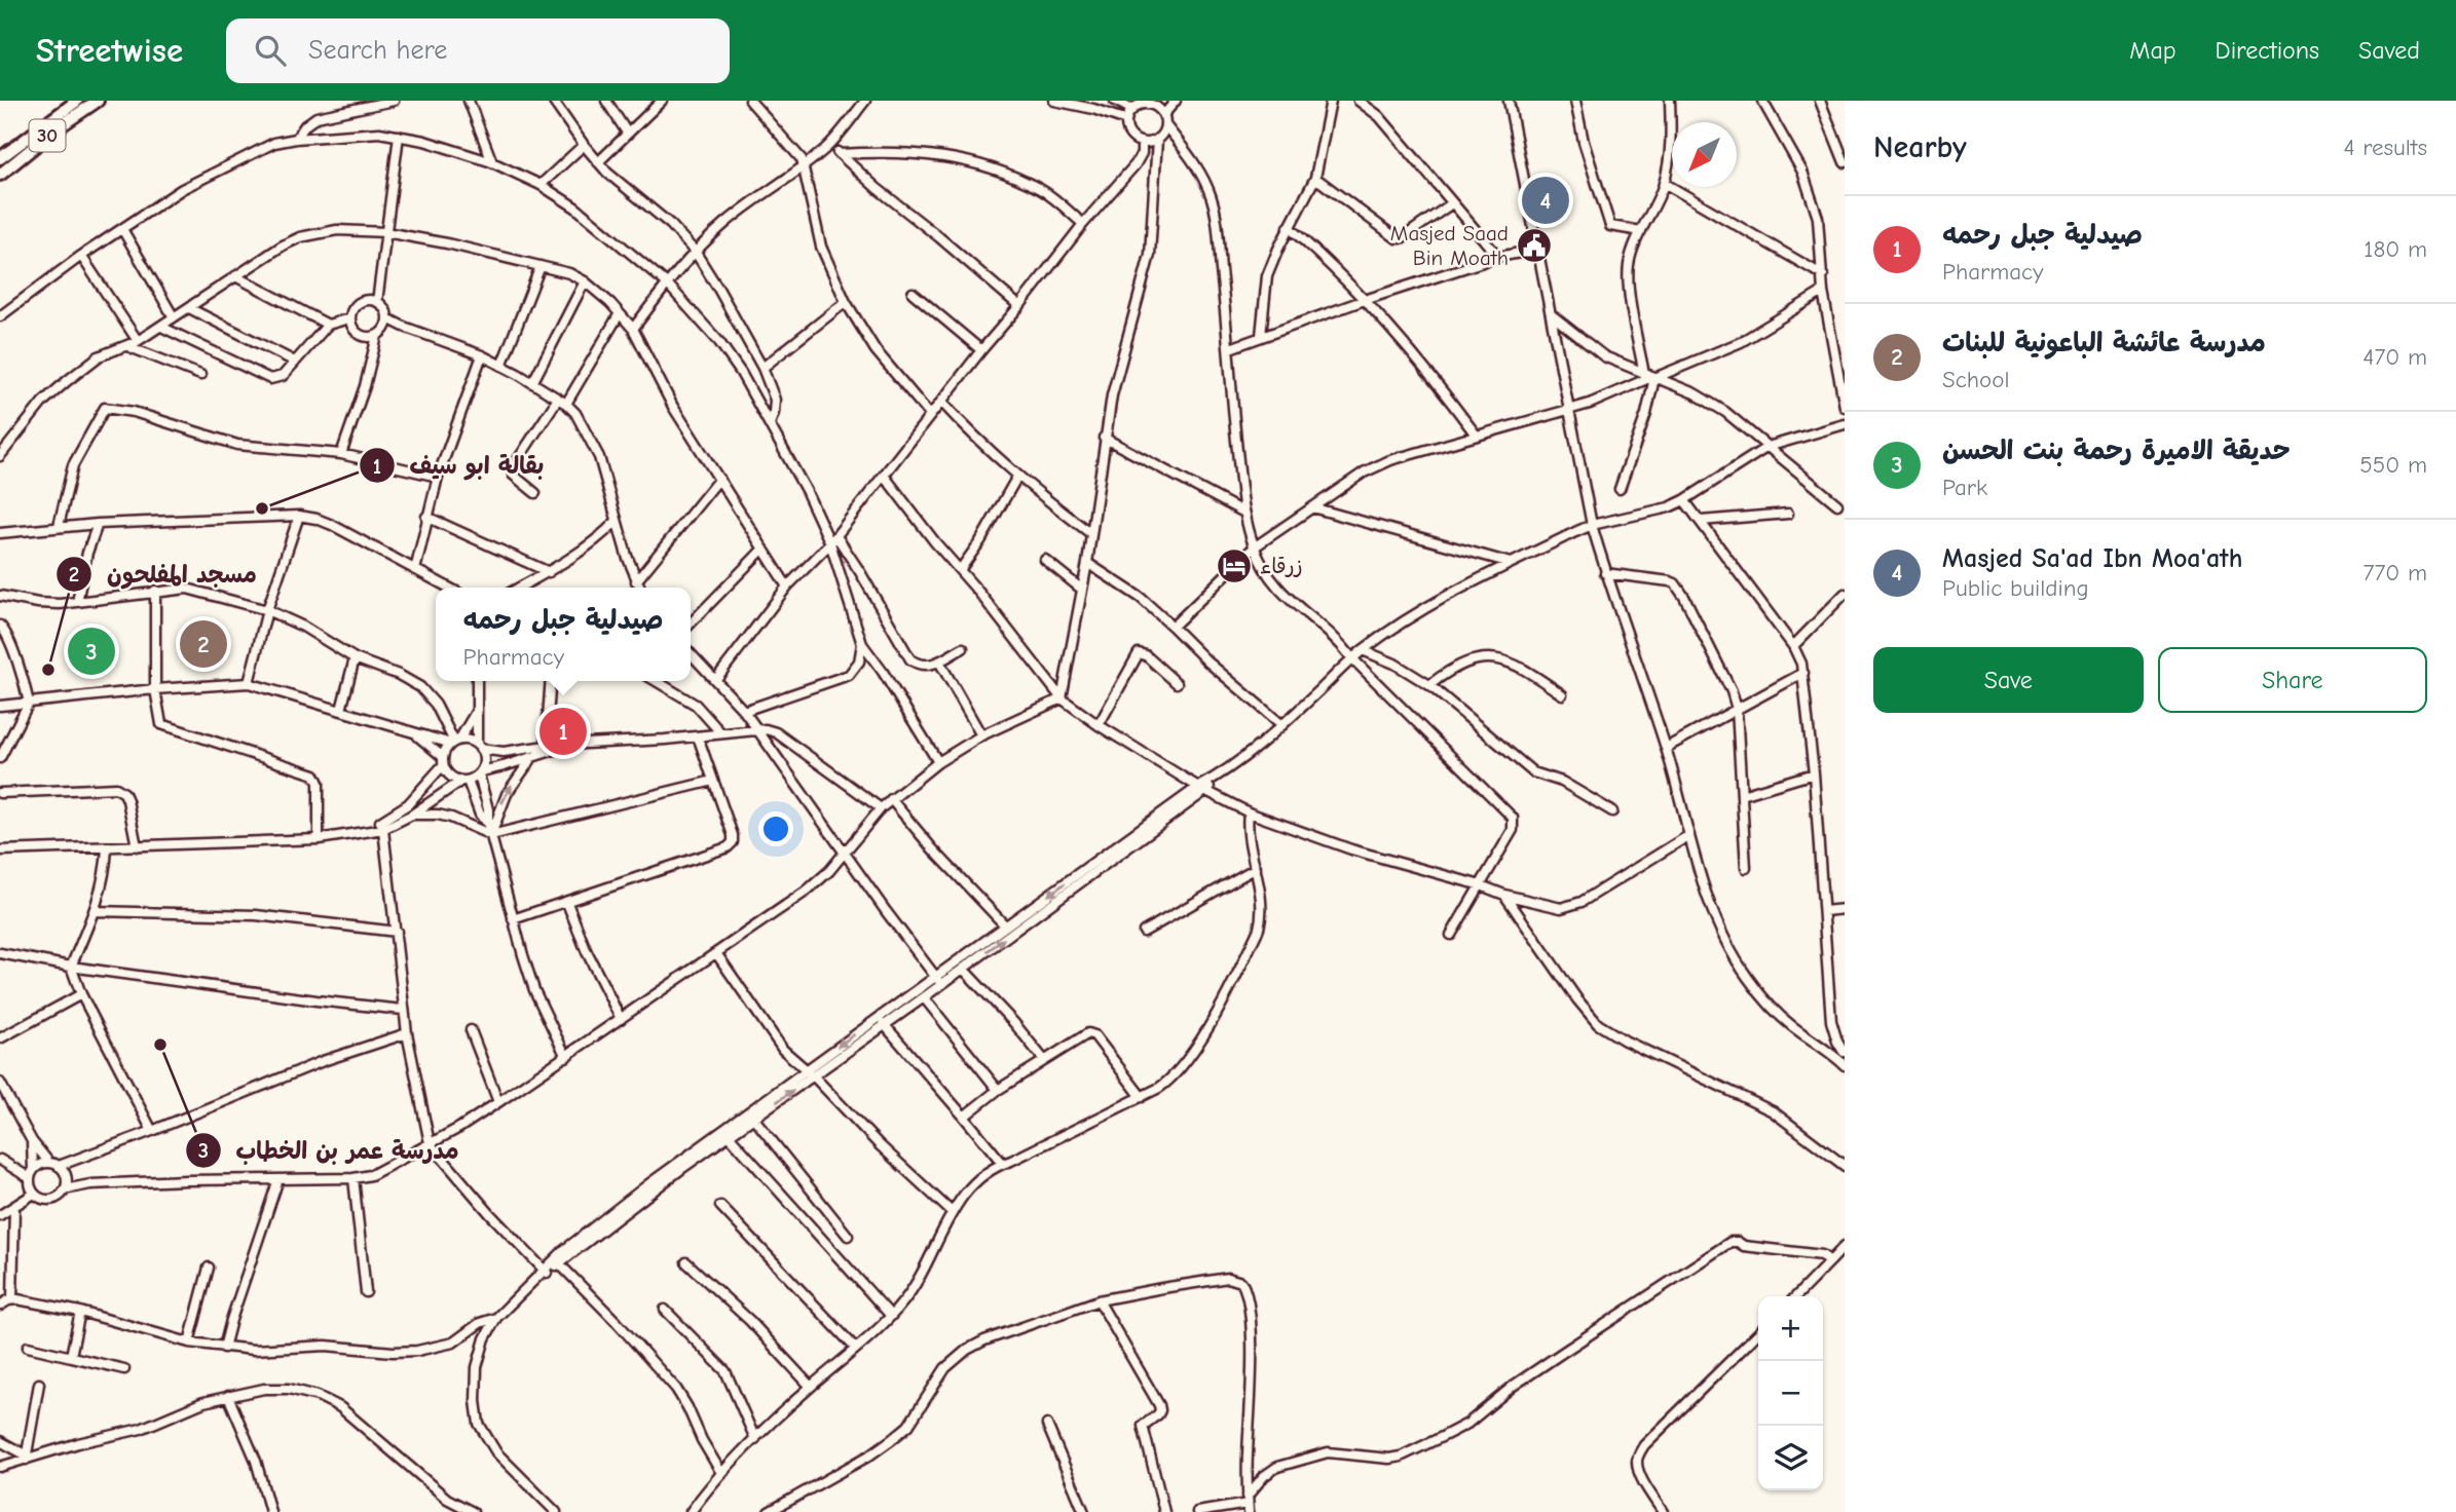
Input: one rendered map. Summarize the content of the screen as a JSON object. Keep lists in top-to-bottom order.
{
  "streets": {
    "main road": ["30"]
  },
  "places": {
    "public building": ["Masjed Saad Bin Moath"],
    "other": ["بقالة ابو سيف", "مسجد المفلحون", "مدرسة عمر بن الخطاب"],
    "hotel": ["زرقاء"]
  },
  "north": "bottom left",
  "page": {
    "header": "Streetwise",
    "search": "Search here",
    "nav": ["Map", "Directions", "Saved"],
    "heading": ["Nearby", "4 results"],
    "pins": [
      "4",
      "2",
      "3",
      "1"
    ],
    "list": [
      {
        "mark": "1",
        "name": "صيدلية جبل رحمه",
        "note": "Pharmacy",
        "value": "180 m"
      },
      {
        "mark": "2",
        "name": "مدرسة عائشة الباعونية للبنات",
        "note": "School",
        "value": "470 m"
      },
      {
        "mark": "3",
        "name": "حديقة الاميرة رحمة بنت الحسن",
        "note": "Park",
        "value": "550 m"
      },
      {
        "mark": "4",
        "name": "Masjed Sa'ad Ibn Moa'ath",
        "note": "Public building",
        "value": "770 m"
      }
    ],
    "popup": ["صيدلية جبل رحمه", "Pharmacy"],
    "buttons": ["Save", "Share"],
    "map_buttons": ["+", "−"]
  }
}
